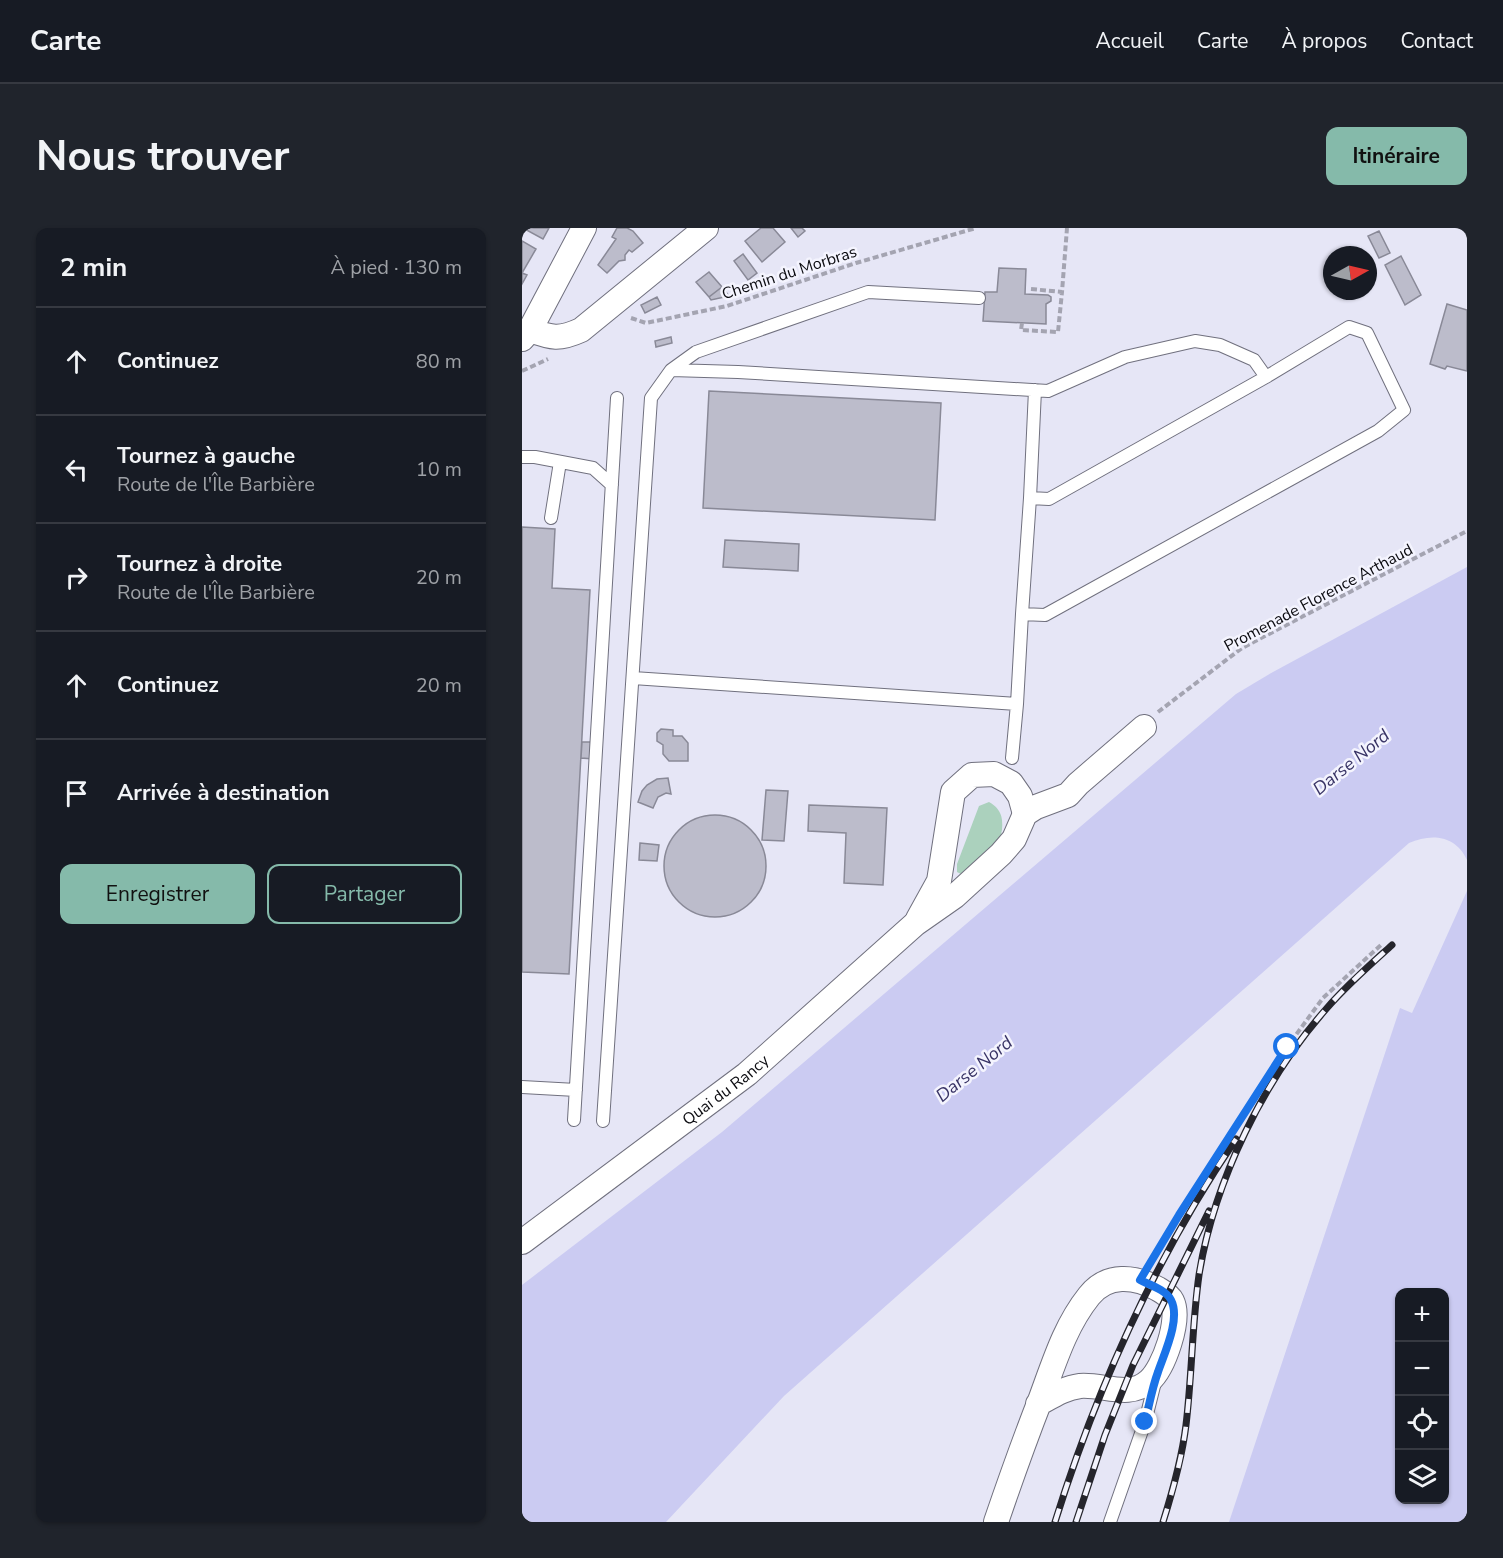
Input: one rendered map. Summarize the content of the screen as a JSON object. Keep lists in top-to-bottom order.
{
  "streets": {
    "street": ["Quai du Rancy"],
    "path": ["Chemin du Morbras", "Promenade Florence Arthaud"]
  },
  "water": ["Darse Nord"],
  "north": "right",
  "page": {
    "header": "Carte",
    "nav": [
      "Accueil",
      "Carte",
      "À propos",
      "Contact"
    ],
    "buttons": [
      "Itinéraire",
      ["Enregistrer", "Partager"]
    ],
    "title": "Nous trouver",
    "heading": ["2 min", "À pied · 130 m"],
    "list": [
      ["Continuez", "80 m"],
      ["Tournez à gauche", "Route de l'Île Barbière", "10 m"],
      ["Tournez à droite", "Route de l'Île Barbière", "20 m"],
      ["Continuez", "20 m"],
      "Arrivée à destination"
    ],
    "map_buttons": ["+", "−"]
  }
}
